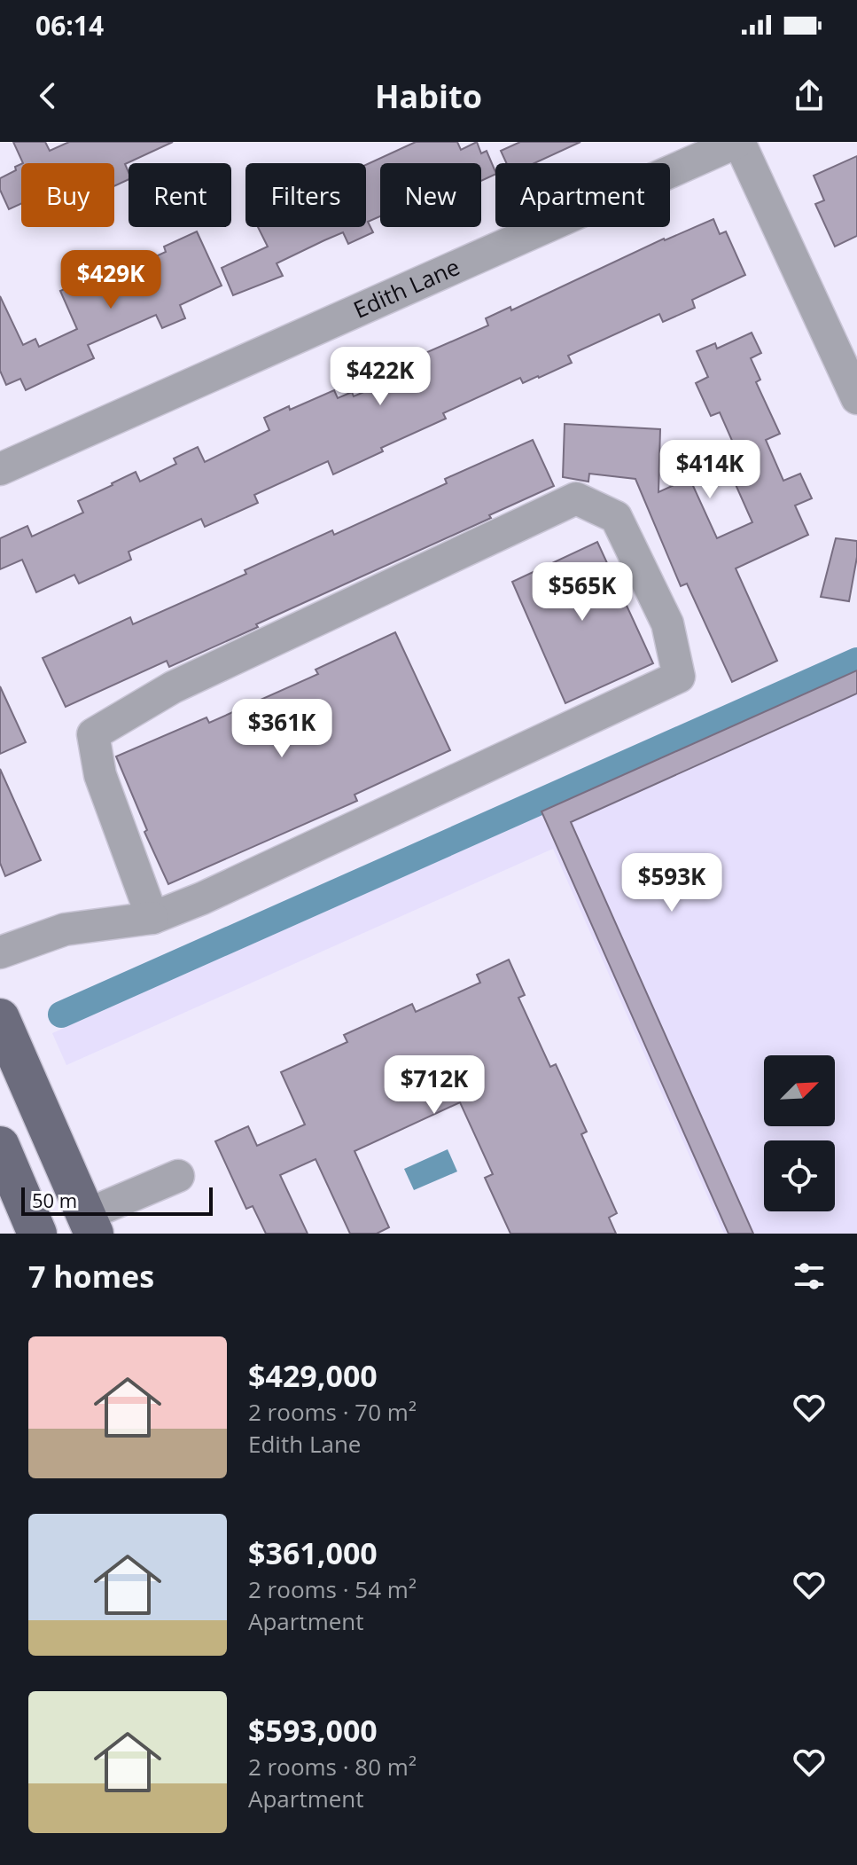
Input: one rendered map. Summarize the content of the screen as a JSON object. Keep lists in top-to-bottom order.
{
  "streets": {
    "street": ["Edith Lane"]
  },
  "scale_bar": "50 m",
  "north": "top right",
  "page": {
    "status": "06:14",
    "header": "Habito",
    "chip": [
      "Buy",
      "Rent",
      "Filters",
      "New",
      "Apartment"
    ],
    "price": [
      "$429K",
      "$422K",
      "$414K",
      "$565K",
      "$361K",
      "$593K",
      "$712K"
    ],
    "scale": "50 m",
    "heading": "7 homes",
    "list": [
      {
        "name": "$429,000",
        "note": "2 rooms · 70 m² · Edith Lane"
      },
      {
        "name": "$361,000",
        "note": "2 rooms · 54 m² · Apartment"
      },
      {
        "name": "$593,000",
        "note": "2 rooms · 80 m² · Apartment"
      }
    ]
  }
}
